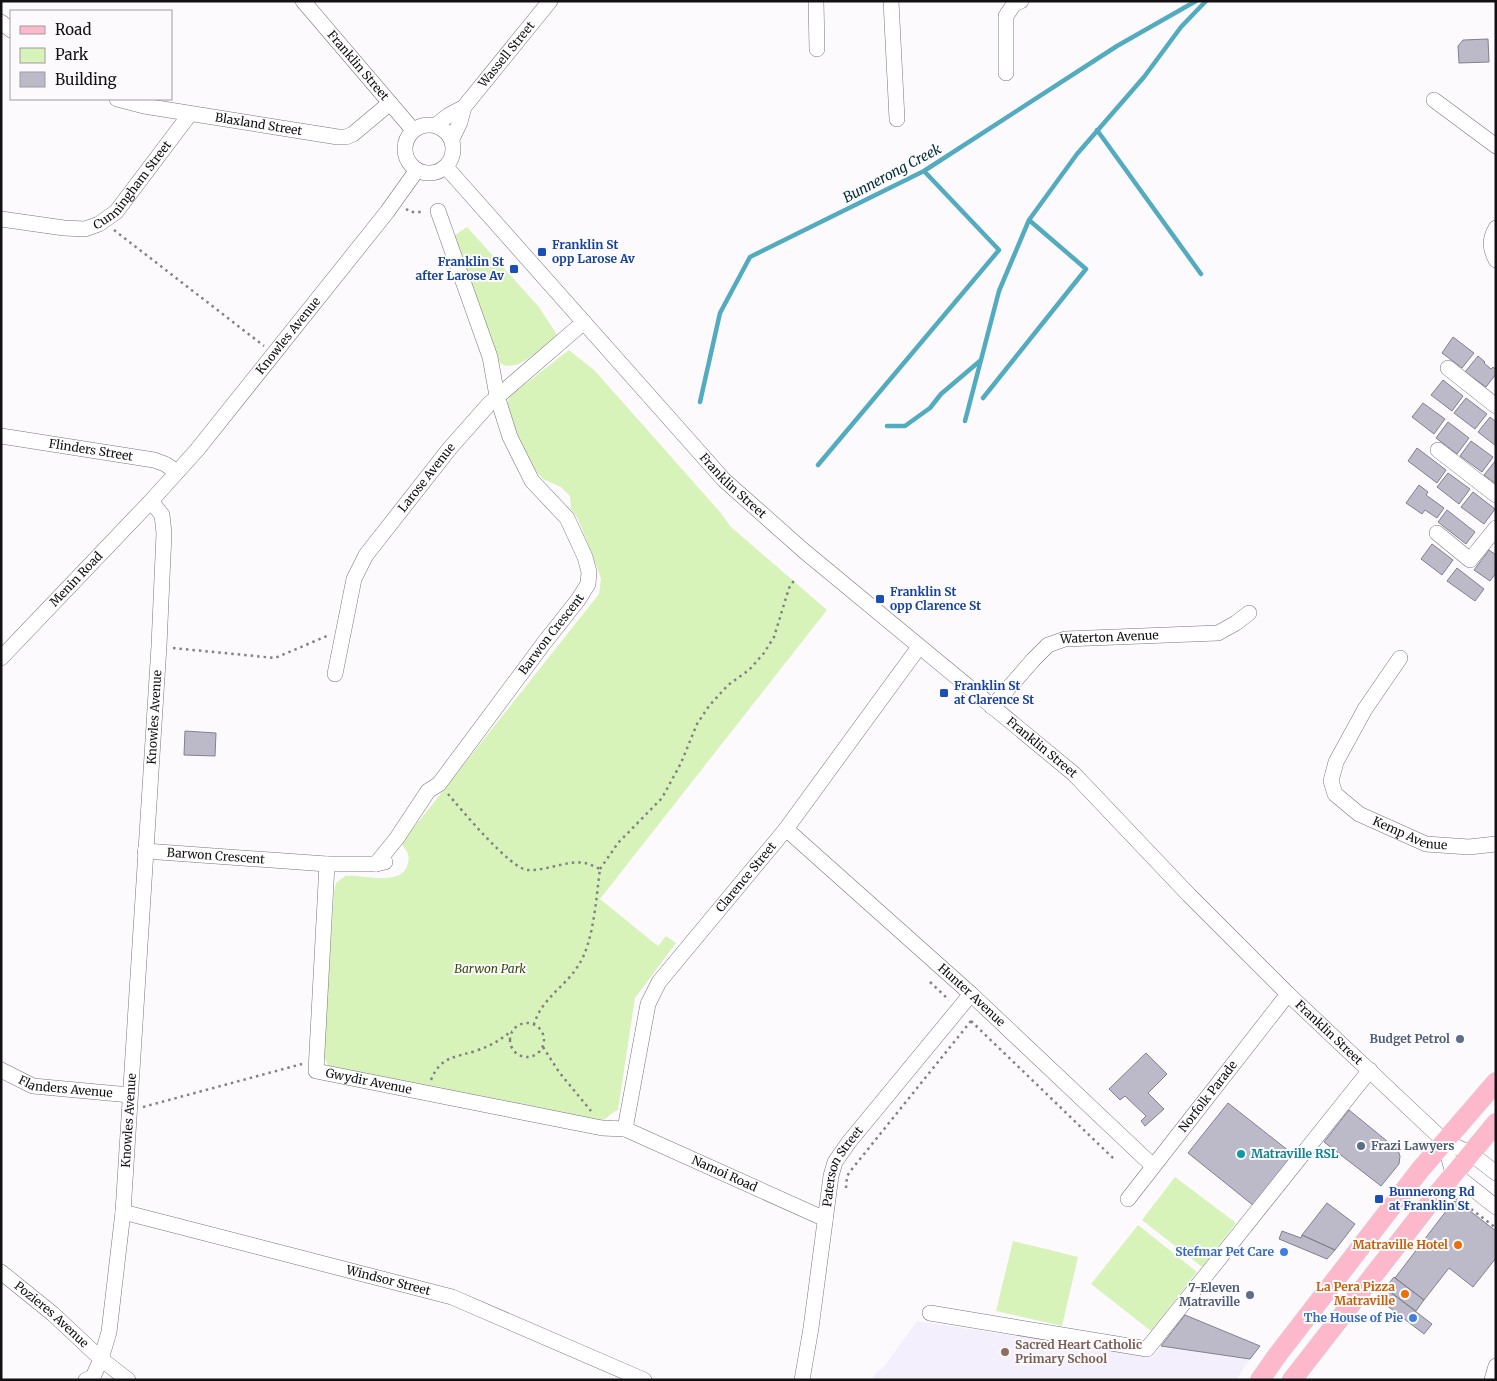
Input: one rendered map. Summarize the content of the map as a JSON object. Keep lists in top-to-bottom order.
{
  "streets": {
    "street": [
      "Wassell Street",
      "Franklin Street",
      "Blaxland Street",
      "Cunningham Street",
      "Knowles Avenue",
      "Flinders Street",
      "Larose Avenue",
      "Menin Road",
      "Barwon Crescent",
      "Waterton Avenue",
      "Kemp Avenue",
      "Clarence Street",
      "Hunter Avenue",
      "Gwydir Avenue",
      "Flanders Avenue",
      "Norfolk Parade",
      "Paterson Street",
      "Namoi Road",
      "Windsor Street",
      "Pozieres Avenue"
    ]
  },
  "crossings": [
    ["Wassell Street", "Franklin Street"],
    ["Wassell Street", "Knowles Avenue"],
    ["Franklin Street", "Blaxland Street"],
    ["Franklin Street", "Knowles Avenue"],
    ["Franklin Street", "Larose Avenue"],
    ["Franklin Street", "Waterton Avenue"],
    ["Franklin Street", "Clarence Street"],
    ["Franklin Street", "Norfolk Parade"],
    ["Blaxland Street", "Cunningham Street"],
    ["Knowles Avenue", "Flinders Street"],
    ["Knowles Avenue", "Menin Road"],
    ["Knowles Avenue", "Barwon Crescent"],
    ["Knowles Avenue", "Flanders Avenue"],
    ["Knowles Avenue", "Windsor Street"],
    ["Knowles Avenue", "Pozieres Avenue"],
    ["Larose Avenue", "Barwon Crescent"],
    ["Barwon Crescent", "Gwydir Avenue"],
    ["Clarence Street", "Hunter Avenue"],
    ["Clarence Street", "Gwydir Avenue"],
    ["Clarence Street", "Namoi Road"],
    ["Hunter Avenue", "Norfolk Parade"],
    ["Hunter Avenue", "Paterson Street"],
    ["Gwydir Avenue", "Namoi Road"],
    ["Paterson Street", "Namoi Road"]
  ],
  "water": ["Bunnerong Creek"],
  "parks": ["Barwon Park"],
  "places": {
    "transit": [
      "Franklin St opp Larose Av",
      "Franklin St after Larose Av",
      "Franklin St opp Clarence St",
      "Franklin St at Clarence St",
      "Bunnerong Rd at Franklin St"
    ],
    "other": [
      "Budget Petrol",
      "Frazi Lawyers",
      "Matraville RSL",
      "Matraville Hotel",
      "Stefmar Pet Care",
      "La Pera Pizza Matraville",
      "7-Eleven Matraville",
      "The House of Pie",
      "Sacred Heart Catholic Primary School"
    ]
  },
  "legend": ["Road", "Park", "Building"]
}
